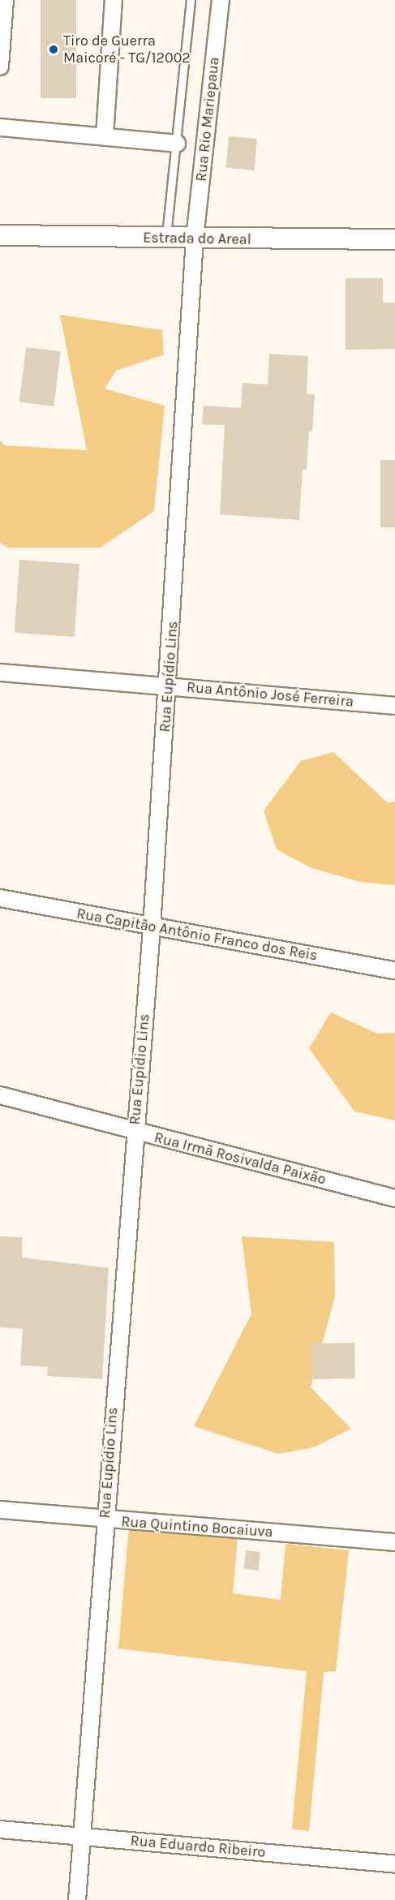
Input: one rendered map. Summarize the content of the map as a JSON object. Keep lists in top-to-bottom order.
{
  "streets": {
    "street": [
      "Rua Rio Mariepaua",
      "Estrada do Areal",
      "Rua Eupídio Lins",
      "Rua Antônio José Ferreira",
      "Rua Capitão Antônio Franco dos Reis",
      "Rua Irmã Rosivalda Paixão",
      "Rua Quintino Bocaiuva",
      "Rua Eduardo Ribeiro"
    ]
  },
  "crossings": [
    ["Rua Rio Mariepaua", "Estrada do Areal"],
    ["Rua Rio Mariepaua", "Rua Eupídio Lins"],
    ["Estrada do Areal", "Rua Eupídio Lins"],
    ["Rua Eupídio Lins", "Rua Antônio José Ferreira"],
    ["Rua Eupídio Lins", "Rua Capitão Antônio Franco dos Reis"],
    ["Rua Eupídio Lins", "Rua Irmã Rosivalda Paixão"],
    ["Rua Eupídio Lins", "Rua Quintino Bocaiuva"],
    ["Rua Eupídio Lins", "Rua Eduardo Ribeiro"]
  ],
  "places": ["Tiro de Guerra Maicoré - TG/12002"]
}
